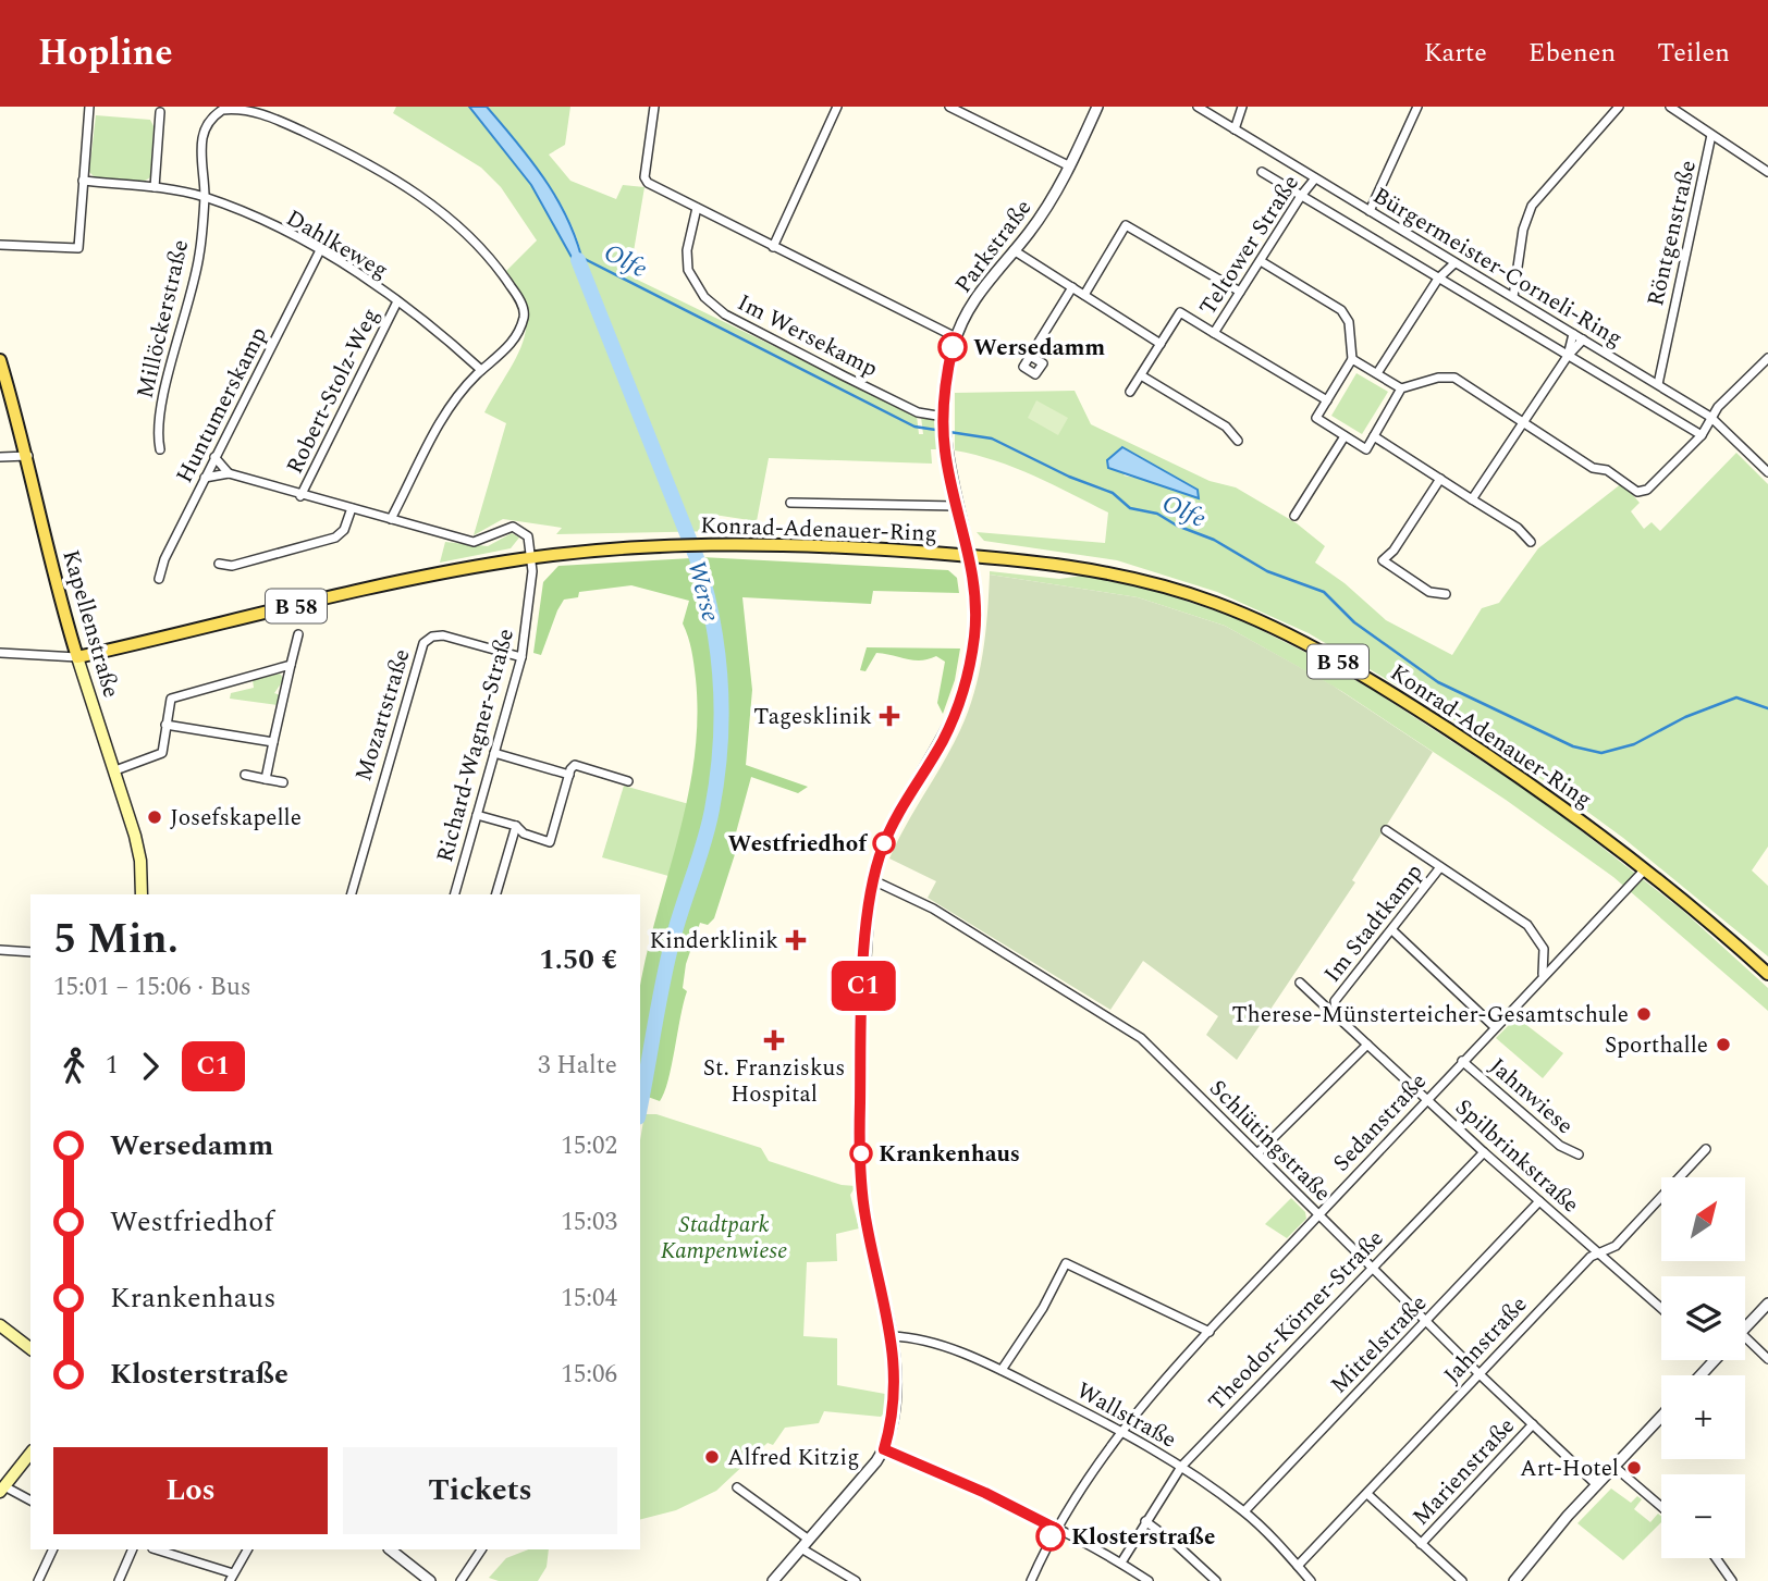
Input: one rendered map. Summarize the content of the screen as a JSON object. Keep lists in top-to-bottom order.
{
  "streets": {
    "main road": ["Konrad-Adenauer-Ring", "B 58", "Kapellenstraße"],
    "street": [
      "Röntgenstraße",
      "Dahlkeweg",
      "Teltower Straße",
      "Parkstraße",
      "Bürgermeister-Corneli-Ring",
      "Millöckerstraße",
      "Im Wersekamp",
      "Robert-Stolz-Weg",
      "Huntumerskamp",
      "Mozartstraße",
      "Richard-Wagner-Straße",
      "Im Stadtkamp",
      "Jahnwiese",
      "Sedanstraße",
      "Schlütingstraße",
      "Spilbrinkstraße",
      "Theodor-Körner-Straße",
      "Jahnstraße",
      "Mittelstraße",
      "Wallstraße",
      "Marienstraße"
    ]
  },
  "crossings": [
    ["Röntgenstraße", "Bürgermeister-Corneli-Ring"],
    ["Dahlkeweg", "Millöckerstraße"],
    ["Dahlkeweg", "Robert-Stolz-Weg"],
    ["Dahlkeweg", "Huntumerskamp"],
    ["Teltower Straße", "Bürgermeister-Corneli-Ring"],
    ["Parkstraße", "Im Wersekamp"],
    ["Parkstraße", "Konrad-Adenauer-Ring"],
    ["Parkstraße", "Schlütingstraße"],
    ["Parkstraße", "Wallstraße"],
    ["Konrad-Adenauer-Ring", "Kapellenstraße"],
    ["Konrad-Adenauer-Ring", "Richard-Wagner-Straße"],
    ["Konrad-Adenauer-Ring", "Sedanstraße"],
    ["Mozartstraße", "Richard-Wagner-Straße"],
    ["Im Stadtkamp", "Spilbrinkstraße"],
    ["Jahnwiese", "Sedanstraße"],
    ["Sedanstraße", "Schlütingstraße"],
    ["Sedanstraße", "Spilbrinkstraße"],
    ["Sedanstraße", "Wallstraße"],
    ["Schlütingstraße", "Theodor-Körner-Straße"],
    ["Schlütingstraße", "Jahnstraße"],
    ["Schlütingstraße", "Mittelstraße"],
    ["Schlütingstraße", "Marienstraße"],
    ["Spilbrinkstraße", "Theodor-Körner-Straße"],
    ["Spilbrinkstraße", "Jahnstraße"],
    ["Spilbrinkstraße", "Mittelstraße"],
    ["Theodor-Körner-Straße", "Wallstraße"],
    ["Jahnstraße", "Wallstraße"],
    ["Mittelstraße", "Wallstraße"]
  ],
  "water": ["Olfe", "Werse"],
  "parks": ["Stadtpark Kampenwiese"],
  "places": {
    "other": [
      "Wersedamm",
      "Josefskapelle",
      "Westfriedhof",
      "Therese-Münsterteicher-Gesamtschule",
      "Sporthalle",
      "Krankenhaus",
      "Alfred Kitzig",
      "Art-Hotel",
      "Klosterstraße"
    ],
    "health": ["Tagesklinik", "Kinderklinik", "St. Franziskus Hospital"]
  },
  "lines": ["bus line C1"],
  "north": "top right",
  "page": {
    "header": "Hopline",
    "nav": ["Karte", "Ebenen", "Teilen"],
    "on_map": "C1",
    "heading": ["5 Min.", "15:01 – 15:06 · Bus", "1.50 €"],
    "legs": ["1", "C1", "3 Halte"],
    "list": [
      {
        "name": "Wersedamm",
        "value": "15:02"
      },
      {
        "name": "Westfriedhof",
        "value": "15:03"
      },
      {
        "name": "Krankenhaus",
        "value": "15:04"
      },
      {
        "name": "Klosterstraße",
        "value": "15:06"
      }
    ],
    "map_buttons": ["+", "−"],
    "buttons": ["Los", "Tickets"]
  }
}
